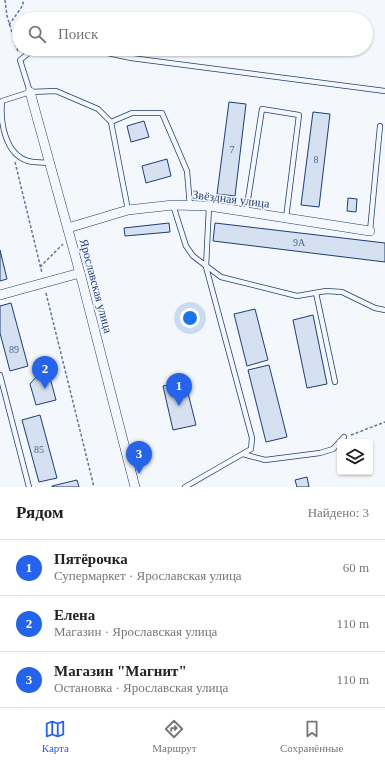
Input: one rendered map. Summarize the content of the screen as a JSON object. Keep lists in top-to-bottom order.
{
  "streets": {
    "street": ["Звёздная улица", "Ярославская улица"]
  },
  "crossings": [
    ["Звёздная улица", "Ярославская улица"]
  ],
  "house_numbers": [
    "7",
    "8",
    "9А",
    "89",
    "85"
  ],
  "page": {
    "search": "Поиск",
    "pins": ["2", "1", "3"],
    "heading": ["Рядом", "Найдено: 3"],
    "list": [
      {
        "mark": "1",
        "name": "Пятёрочка",
        "note": "Супермаркет · Ярославская улица",
        "value": "60 m"
      },
      {
        "mark": "2",
        "name": "Елена",
        "note": "Магазин · Ярославская улица",
        "value": "110 m"
      },
      {
        "mark": "3",
        "name": "Магазин \"Магнит\"",
        "note": "Остановка · Ярославская улица",
        "value": "110 m"
      }
    ],
    "nav": ["Карта", "Маршрут", "Сохранённые"]
  }
}
